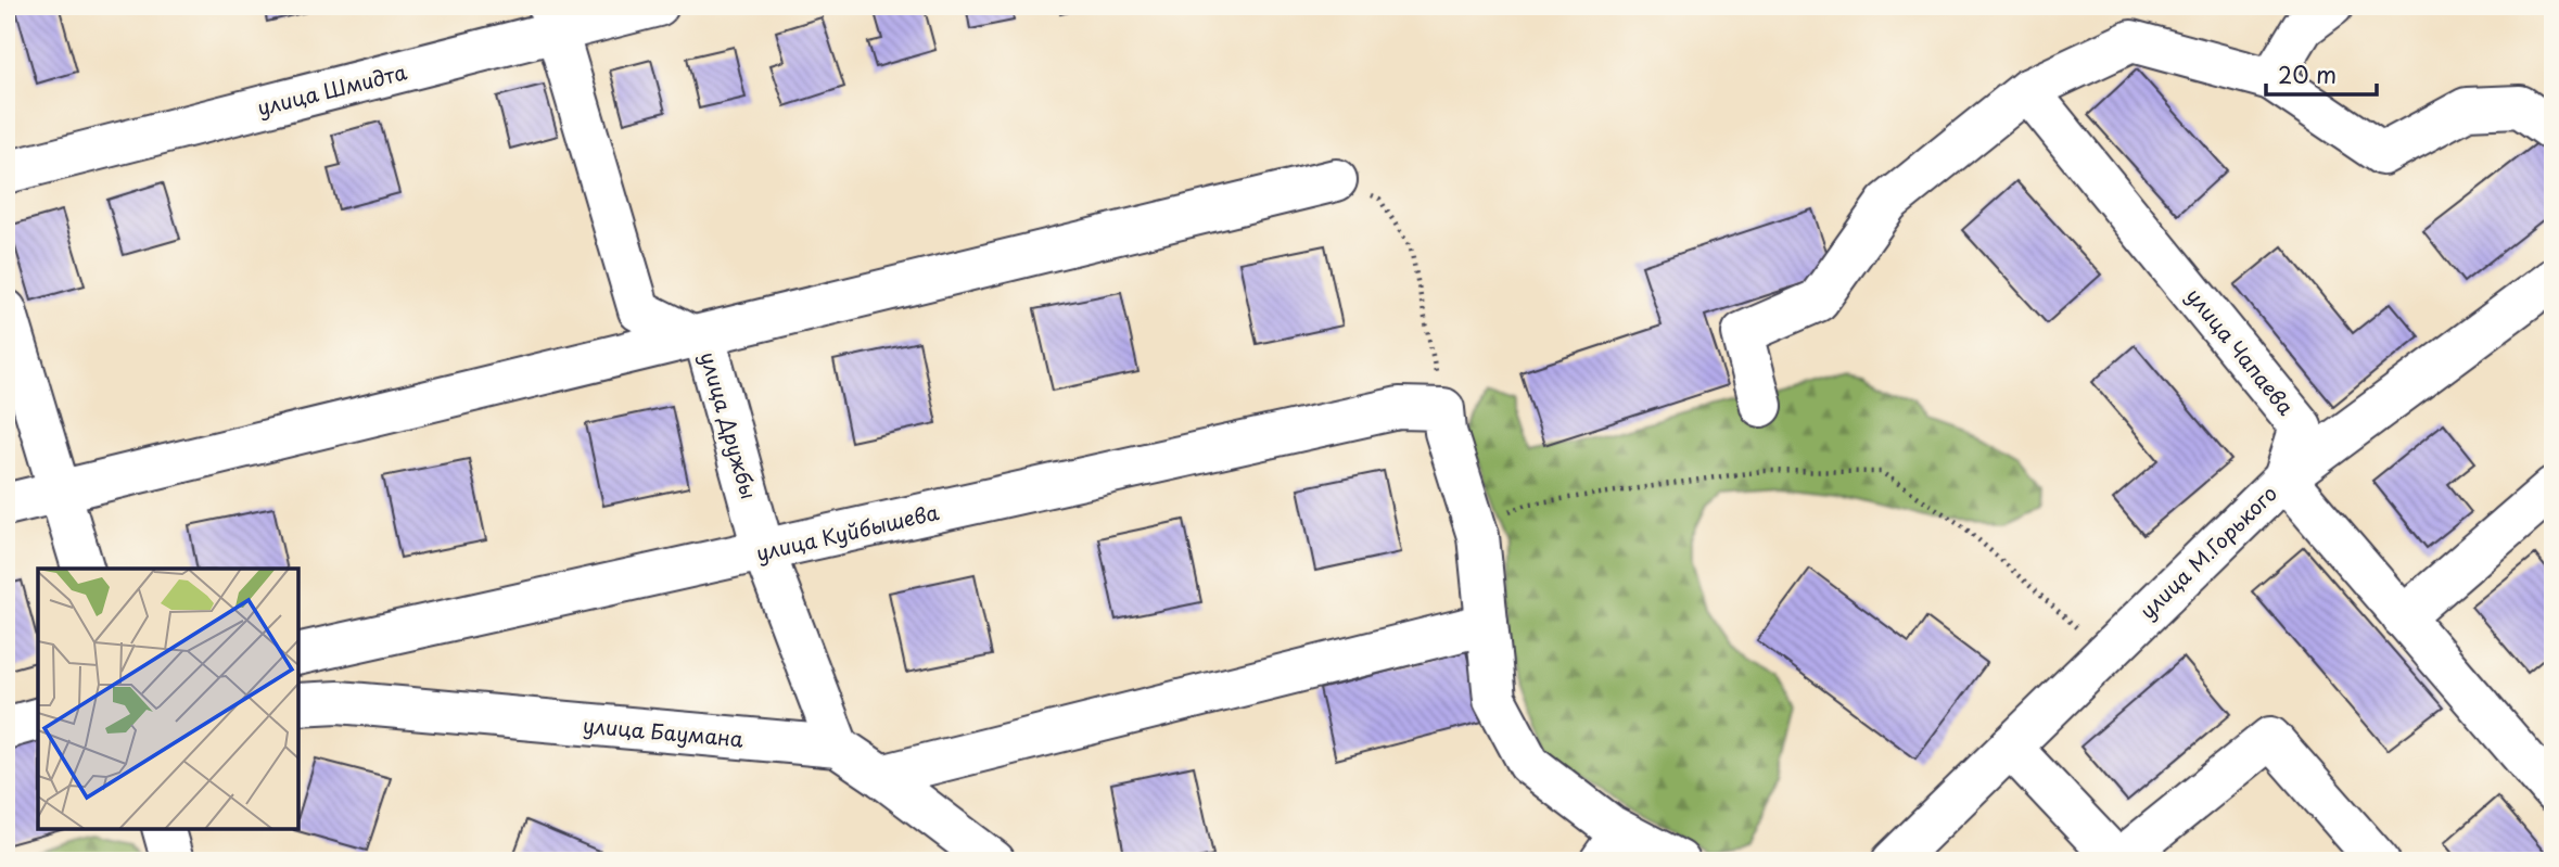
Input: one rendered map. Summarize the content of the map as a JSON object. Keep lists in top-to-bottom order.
{
  "streets": {
    "street": [
      "улица Шмидта",
      "улица Чапаева",
      "улица Дружбы",
      "улица Куйбышева",
      "улица М.Горького",
      "улица Баумана"
    ]
  },
  "crossings": [
    ["улица Шмидта", "улица Дружбы"],
    ["улица Чапаева", "улица М.Горького"],
    ["улица Дружбы", "улица Куйбышева"],
    ["улица Дружбы", "улица Баумана"]
  ],
  "scale_bar": "20 m"
}
